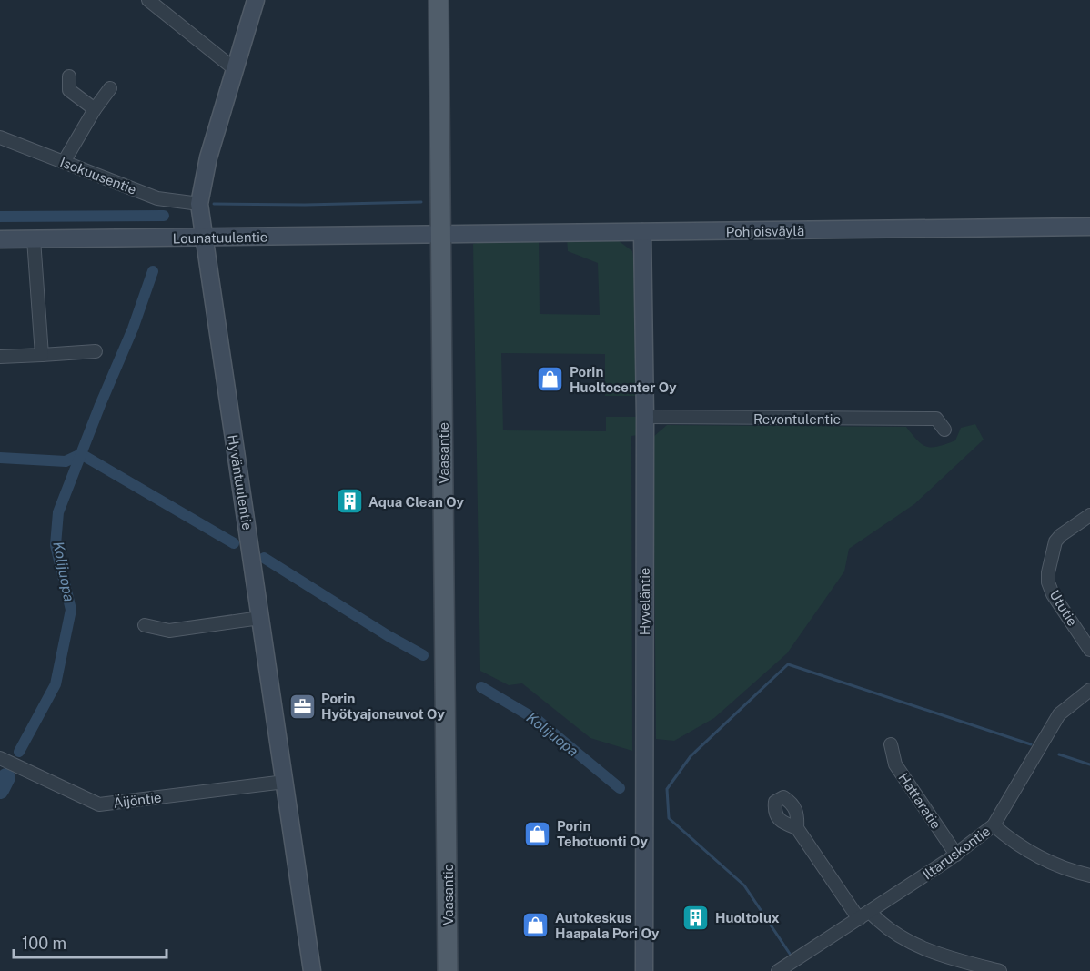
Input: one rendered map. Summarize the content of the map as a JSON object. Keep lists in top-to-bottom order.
{
  "streets": {
    "main road": ["Vaasantie"],
    "street": [
      "Isokuusentie",
      "Pohjoisväylä",
      "Lounatuulentie",
      "Revontulentie",
      "Hyväntuulentie",
      "Hyveläntie",
      "Ututie",
      "Äijöntie",
      "Hattaratie",
      "Iltaruskontie"
    ]
  },
  "crossings": [
    ["Isokuusentie", "Hyväntuulentie"],
    ["Pohjoisväylä", "Lounatuulentie"],
    ["Pohjoisväylä", "Vaasantie"],
    ["Pohjoisväylä", "Hyveläntie"],
    ["Lounatuulentie", "Vaasantie"],
    ["Lounatuulentie", "Hyväntuulentie"],
    ["Revontulentie", "Hyveläntie"],
    ["Hyväntuulentie", "Äijöntie"],
    ["Hattaratie", "Iltaruskontie"]
  ],
  "water": ["Kolijuopa"],
  "places": {
    "shop": ["Porin Huoltocenter Oy", "Porin Tehotuonti Oy", "Autokeskus Haapala Pori Oy"],
    "building": ["Aqua Clean Oy", "Huoltolux"],
    "office": ["Porin Hyötyajoneuvot Oy"]
  },
  "scale_bar": "100 m"
}
